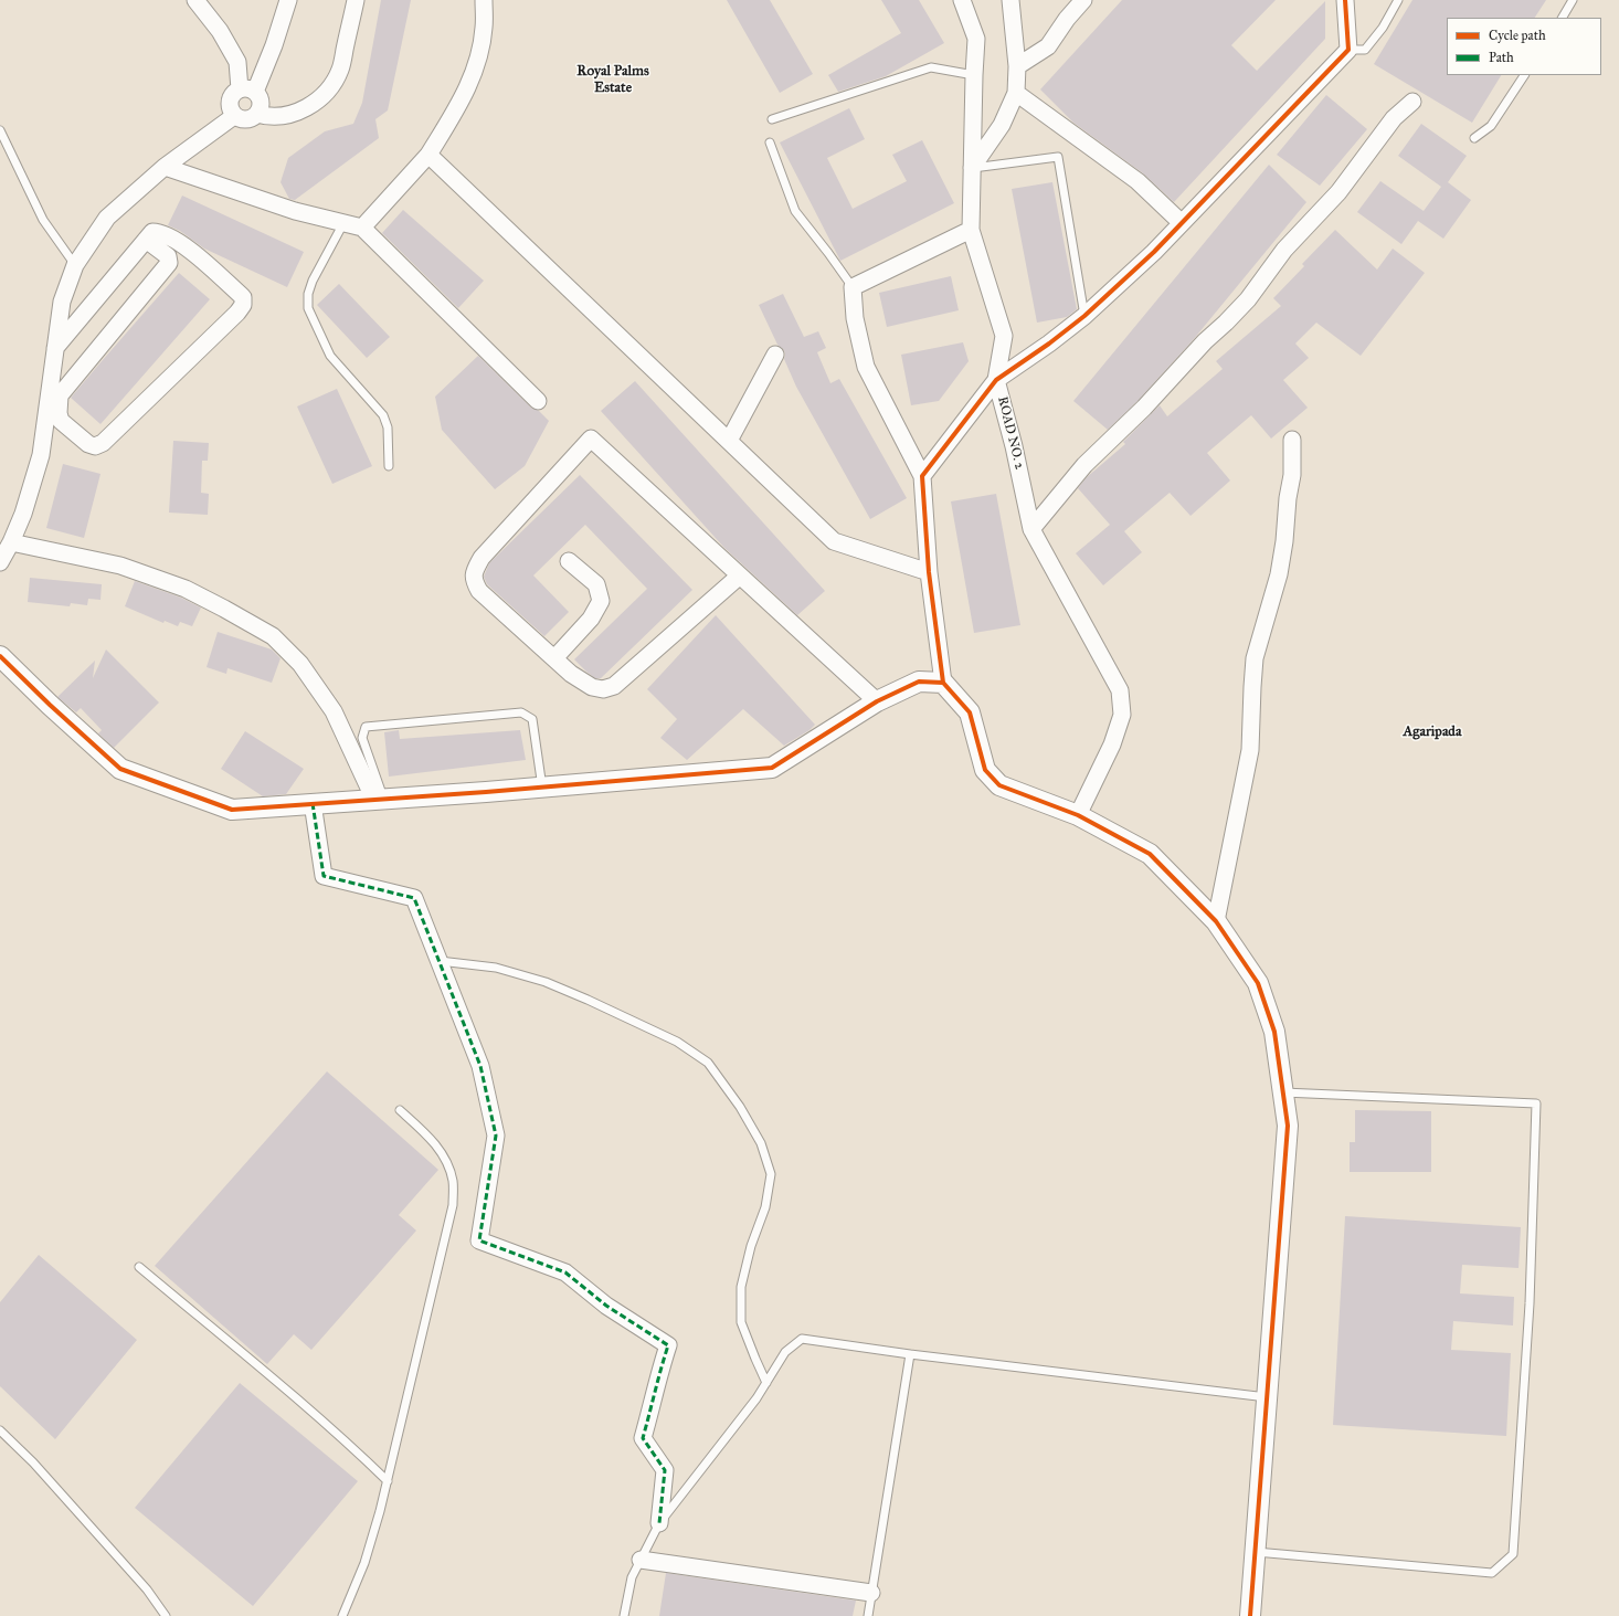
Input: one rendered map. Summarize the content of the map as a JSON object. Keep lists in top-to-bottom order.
{
  "streets": {
    "street": ["ROAD NO. 2"]
  },
  "districts": ["Royal Palms Estate", "Agaripada"],
  "legend": ["Cycle path", "Path"]
}
